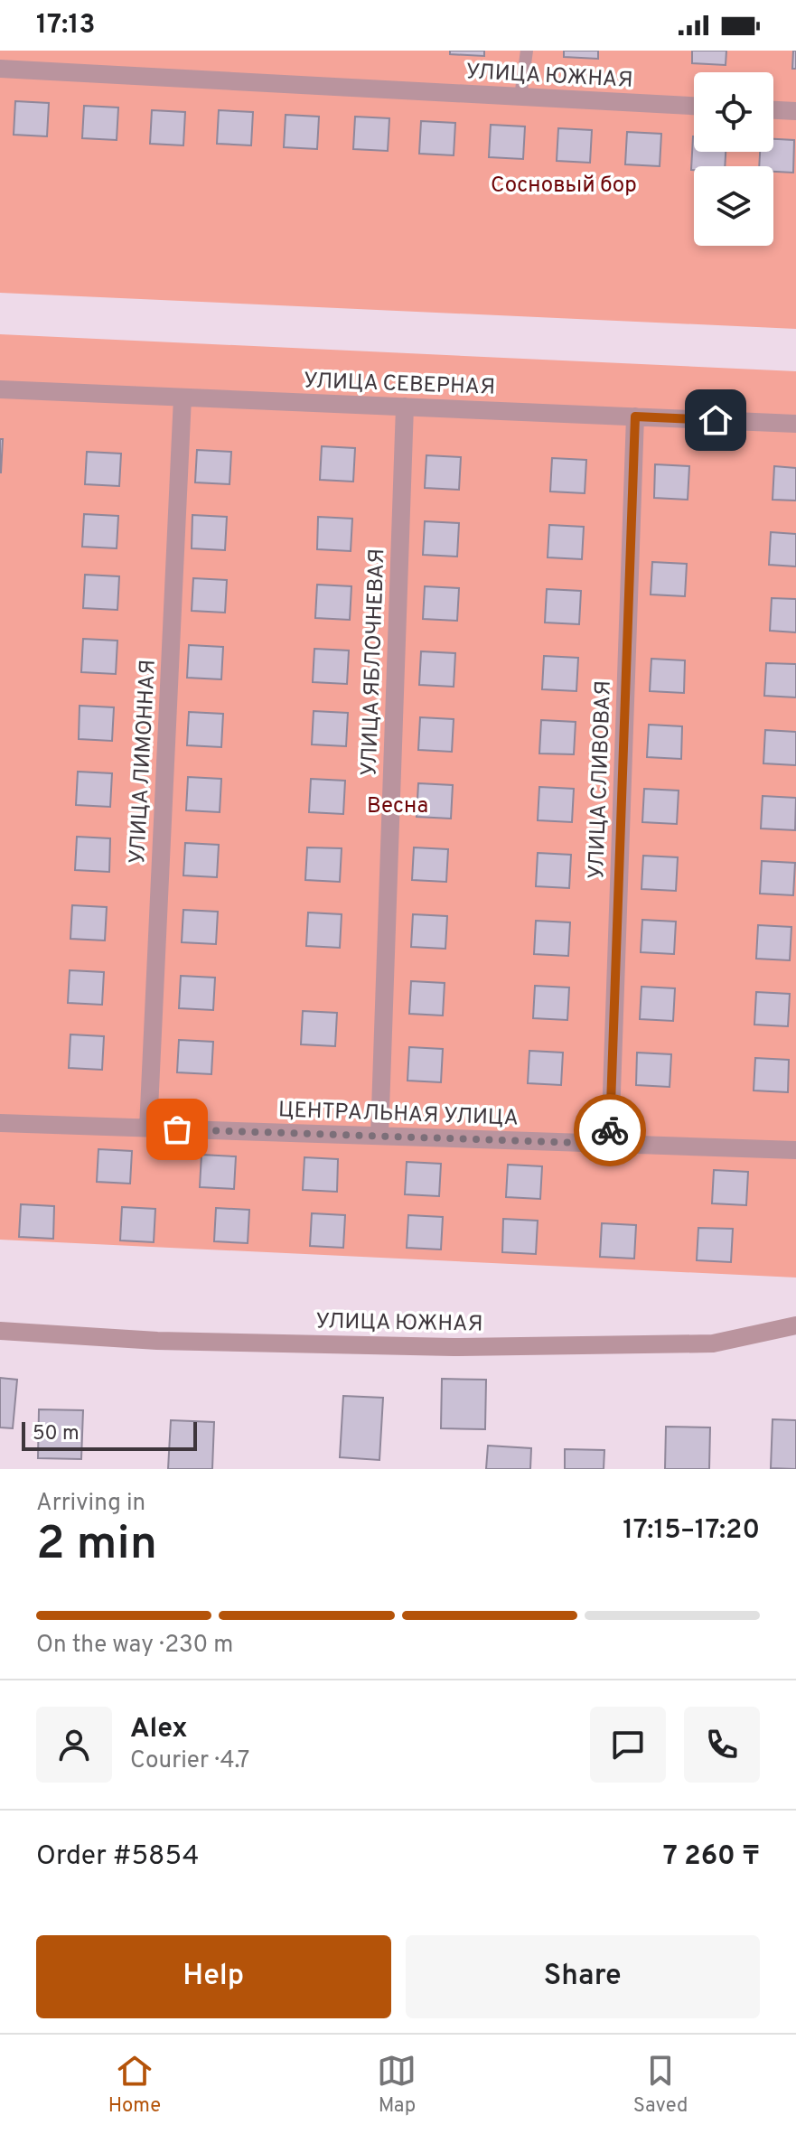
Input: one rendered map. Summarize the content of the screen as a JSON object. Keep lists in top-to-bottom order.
{
  "streets": {
    "street": [
      "УЛИЦА ЮЖНАЯ",
      "УЛИЦА СЕВЕРНАЯ",
      "УЛИЦА ЯБЛОЧНЕВАЯ",
      "УЛИЦА ЛИМОННАЯ",
      "УЛИЦА СЛИВОВАЯ",
      "ЦЕНТРАЛЬНАЯ УЛИЦА"
    ]
  },
  "crossings": [
    ["УЛИЦА СЕВЕРНАЯ", "УЛИЦА ЯБЛОЧНЕВАЯ"],
    ["УЛИЦА СЕВЕРНАЯ", "УЛИЦА ЛИМОННАЯ"],
    ["УЛИЦА СЕВЕРНАЯ", "УЛИЦА СЛИВОВАЯ"],
    ["УЛИЦА ЯБЛОЧНЕВАЯ", "ЦЕНТРАЛЬНАЯ УЛИЦА"],
    ["УЛИЦА ЛИМОННАЯ", "ЦЕНТРАЛЬНАЯ УЛИЦА"],
    ["УЛИЦА СЛИВОВАЯ", "ЦЕНТРАЛЬНАЯ УЛИЦА"]
  ],
  "parks": ["Сосновый бор", "Весна"],
  "scale_bar": "50 m",
  "page": {
    "status": "17:13",
    "scale": "50 m",
    "heading": ["2 min", "Arriving in", "17:15–17:20"],
    "panel": [
      "Alex",
      "Courier · 4.7",
      "Order #5854",
      "7 260 ₸"
    ],
    "bar": "On the way · 230 m",
    "buttons": ["Help", "Share"],
    "tabs": ["Home", "Map", "Saved"]
  }
}
